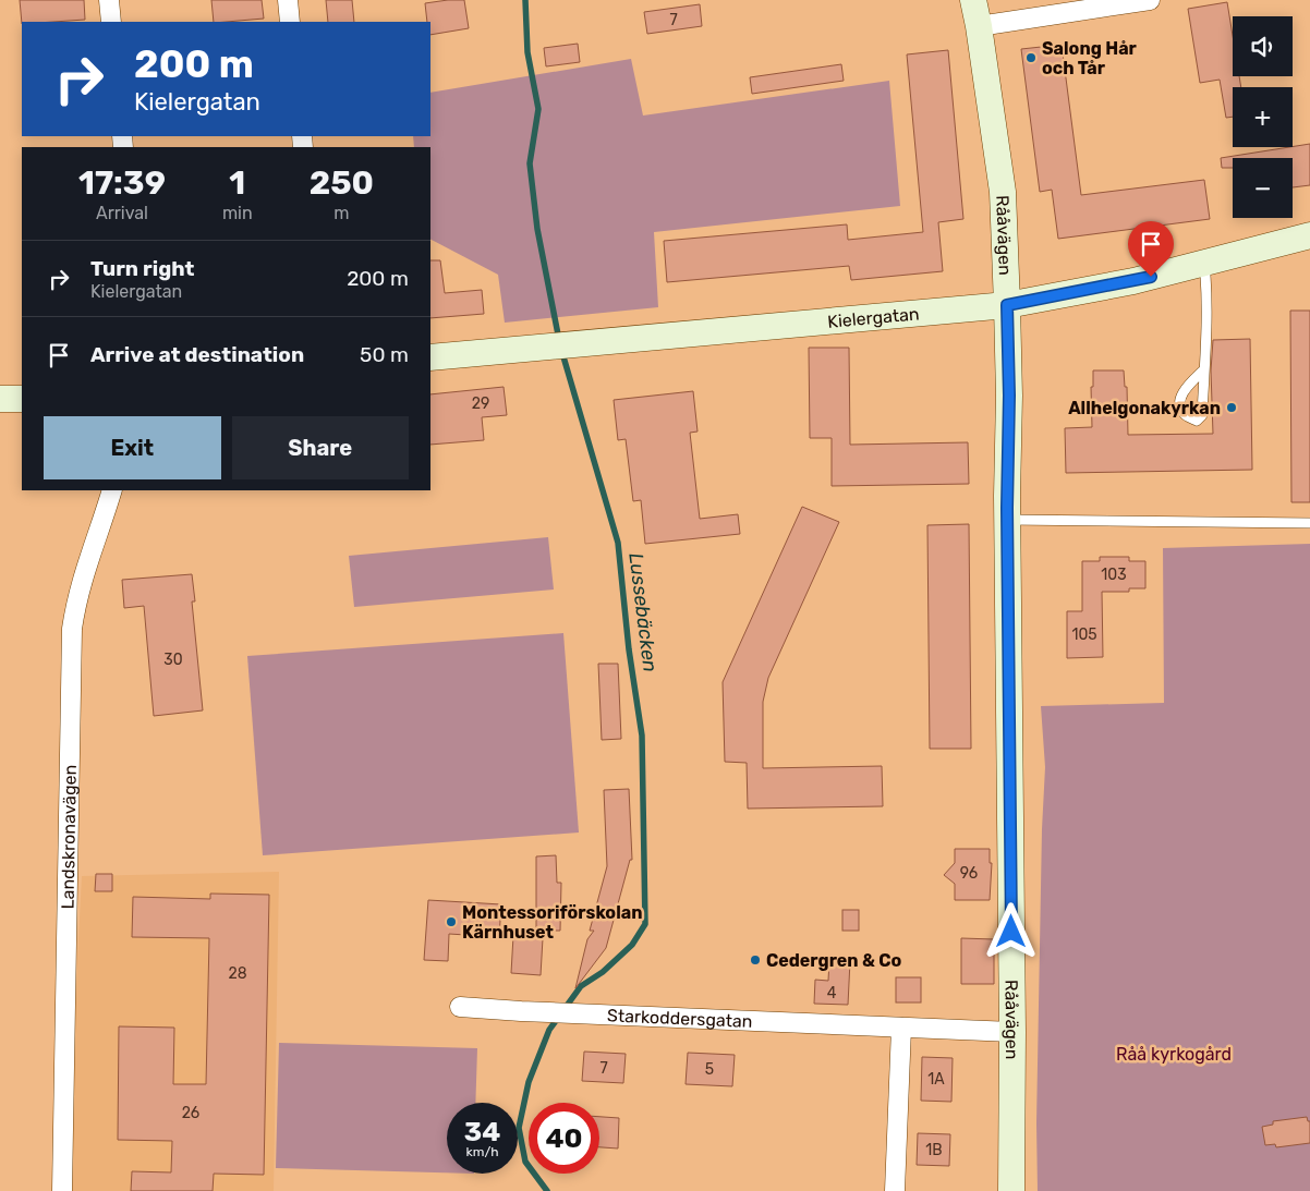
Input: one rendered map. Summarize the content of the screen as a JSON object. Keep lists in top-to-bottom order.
{
  "streets": {
    "street": [
      "Rååvägen",
      "Kielergatan",
      "Landskronavägen",
      "Starkoddersgatan"
    ]
  },
  "crossings": [
    ["Rååvägen", "Kielergatan"],
    ["Rååvägen", "Starkoddersgatan"]
  ],
  "water": ["Lussebäcken"],
  "parks": ["Råå kyrkogård"],
  "places": [
    "Salong Hår och Tår",
    "Allhelgonakyrkan",
    "Montessoriförskolan Kärnhuset",
    "Cedergren & Co"
  ],
  "house_numbers": [
    "7",
    "29",
    "103",
    "105",
    "30",
    "96",
    "28",
    "4",
    "7",
    "5",
    "1A",
    "26",
    "1B"
  ],
  "page": {
    "map_buttons": ["+", "−"],
    "turn": ["200 m", "Kielergatan"],
    "eta": [
      "17:39",
      "Arrival",
      "1",
      "min",
      "250",
      "m"
    ],
    "list": [
      {
        "name": "Turn right",
        "note": "Kielergatan",
        "value": "200 m"
      },
      {
        "name": "Arrive at destination",
        "value": "50 m"
      }
    ],
    "buttons": ["Exit", "Share"],
    "speed": "34 km/h",
    "limit": "40"
  }
}
